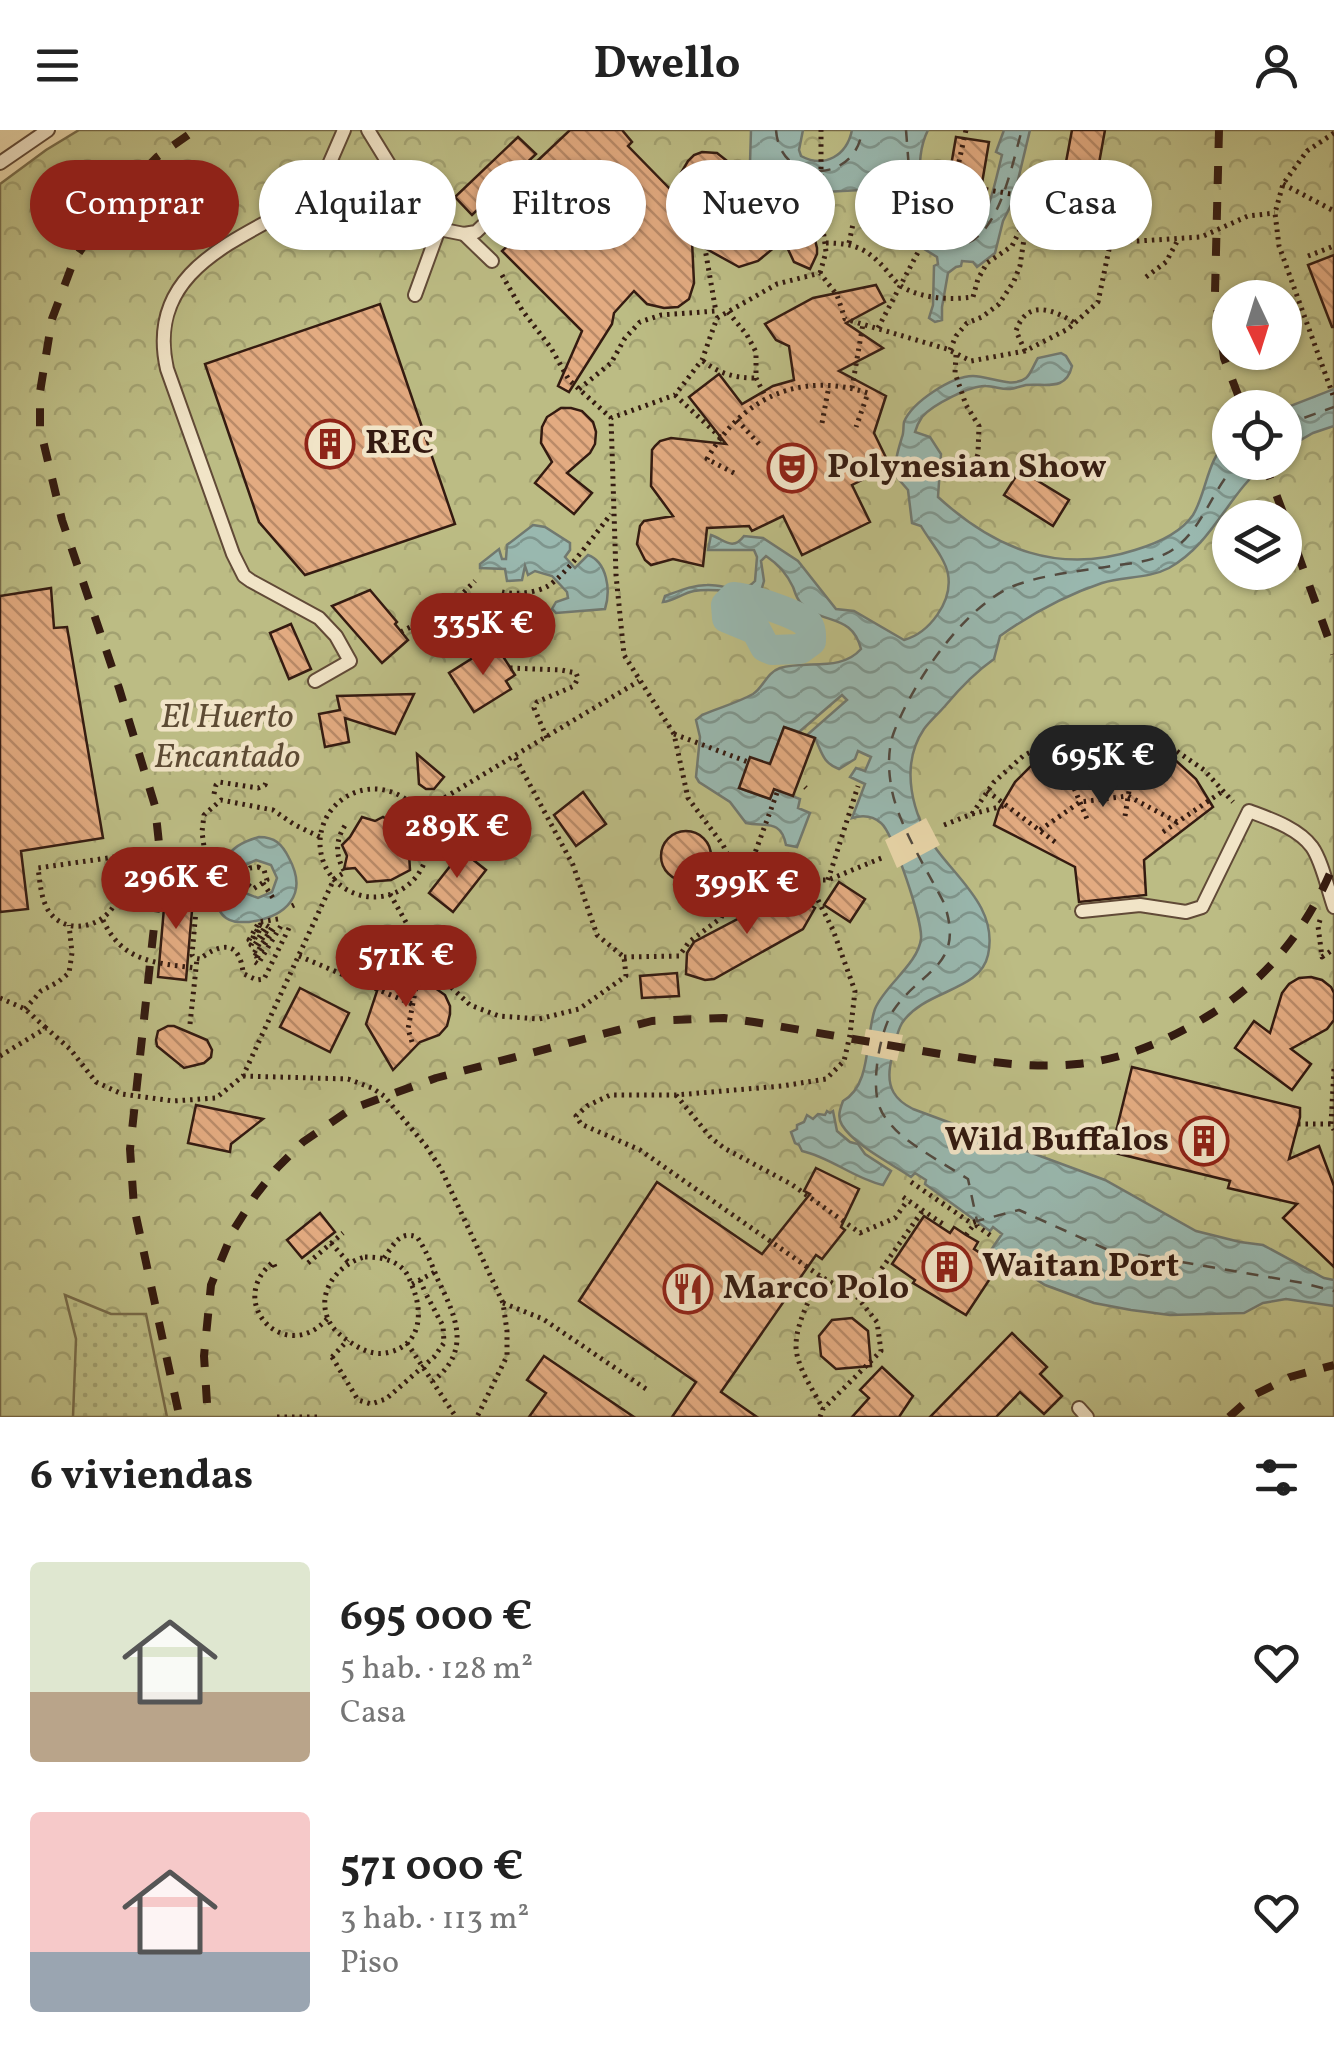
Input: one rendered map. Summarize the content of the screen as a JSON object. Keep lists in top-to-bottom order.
{
  "parks": ["El Huerto Encantado"],
  "places": {
    "building": ["REC", "Wild Buffalos", "Waitan Port"],
    "theatre": ["Polynesian Show"],
    "restaurant": ["Marco Polo"]
  },
  "north": "bottom",
  "page": {
    "header": "Dwello",
    "chip": [
      "Comprar",
      "Alquilar",
      "Filtros",
      "Nuevo",
      "Piso",
      "Casa"
    ],
    "price": [
      "335K €",
      "695K €",
      "289K €",
      "296K €",
      "399K €",
      "571K €"
    ],
    "heading": "6 viviendas",
    "list": [
      {
        "name": "695 000 €",
        "note": "5 hab. · 128 m² · Casa"
      },
      {
        "name": "571 000 €",
        "note": "3 hab. · 113 m² · Piso"
      }
    ]
  }
}
